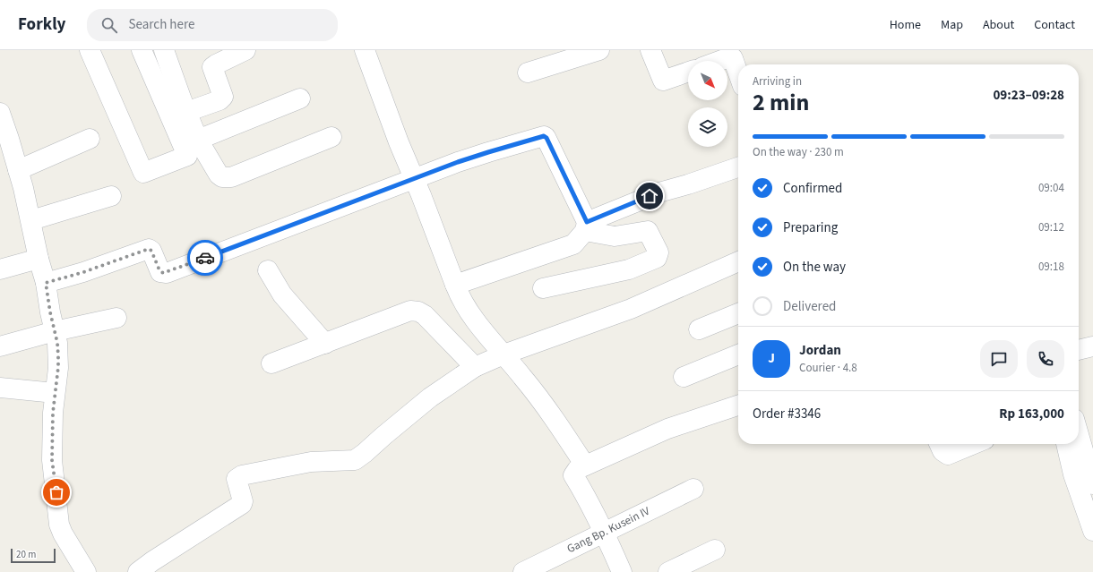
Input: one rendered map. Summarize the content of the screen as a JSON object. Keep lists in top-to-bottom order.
{
  "streets": {
    "street": ["Gang Bp. Kusein IV"]
  },
  "scale_bar": "20 m",
  "north": "bottom right",
  "page": {
    "header": "Forkly",
    "search": "Search here",
    "nav": [
      "Home",
      "Map",
      "About",
      "Contact"
    ],
    "heading": ["2 min", "Arriving in", "09:23–09:28"],
    "panel": [
      "Jordan",
      "Courier · 4.8",
      "Order #3346",
      "Rp 163,000"
    ],
    "bar": "On the way · 230 m",
    "list": [
      ["Confirmed", "09:04"],
      ["Preparing", "09:12"],
      ["On the way", "09:18"],
      "Delivered"
    ],
    "round": "J",
    "scale": "20 m"
  }
}
